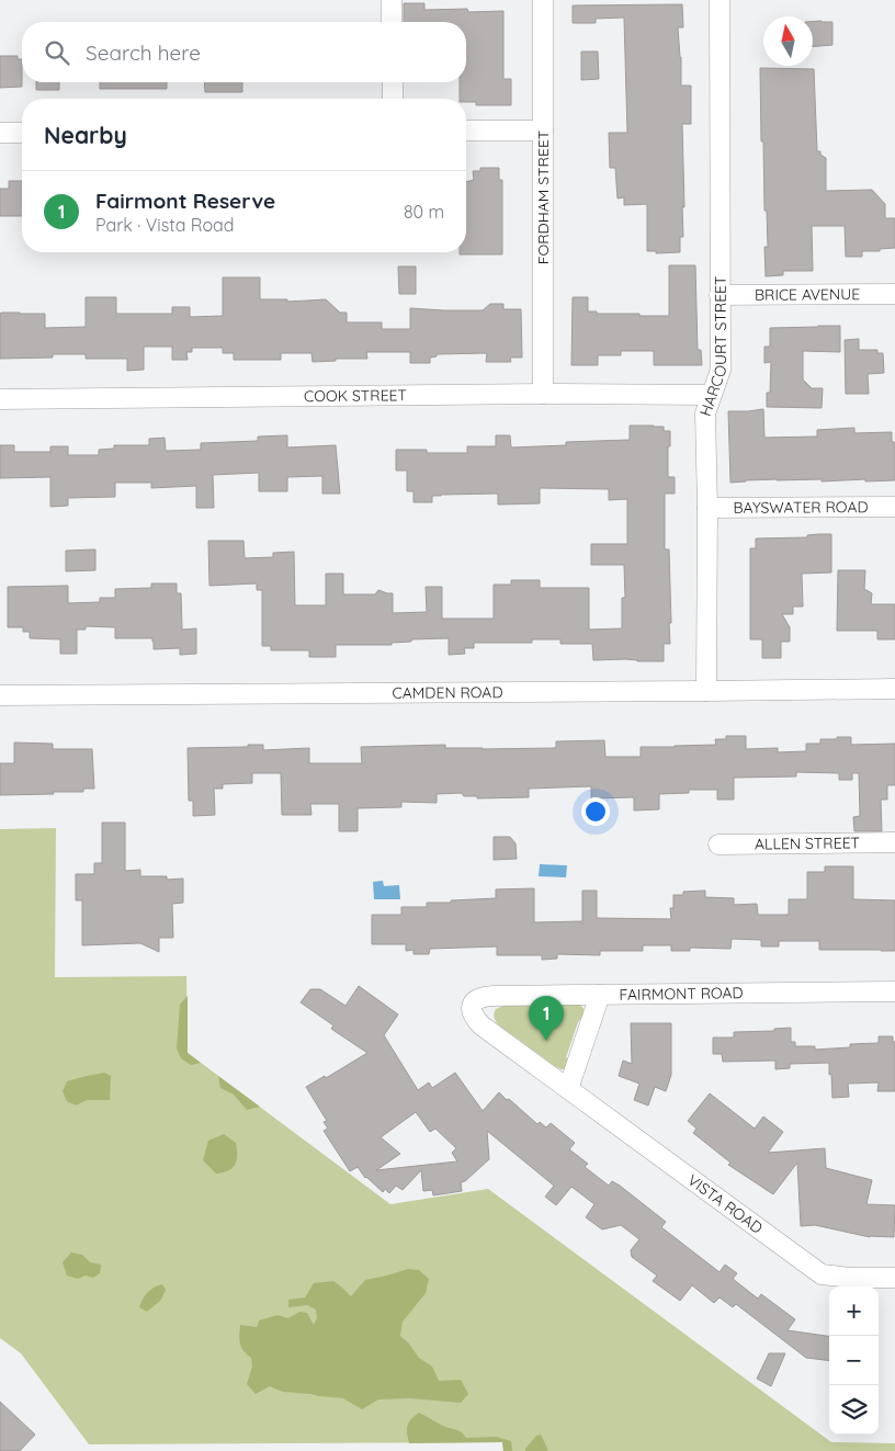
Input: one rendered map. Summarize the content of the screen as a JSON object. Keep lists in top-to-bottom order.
{
  "streets": {
    "street": [
      "FORDHAM STREET",
      "BRICE AVENUE",
      "HARCOURT STREET",
      "COOK STREET",
      "BAYSWATER ROAD",
      "CAMDEN ROAD",
      "ALLEN STREET",
      "FAIRMONT ROAD",
      "VISTA ROAD"
    ]
  },
  "crossings": [
    ["FORDHAM STREET", "COOK STREET"],
    ["BRICE AVENUE", "HARCOURT STREET"],
    ["HARCOURT STREET", "COOK STREET"],
    ["HARCOURT STREET", "BAYSWATER ROAD"],
    ["HARCOURT STREET", "CAMDEN ROAD"],
    ["FAIRMONT ROAD", "VISTA ROAD"]
  ],
  "north": "top",
  "page": {
    "search": "Search here",
    "heading": "Nearby",
    "list": [
      {
        "mark": "1",
        "name": "Fairmont Reserve",
        "note": "Park · Vista Road",
        "value": "80 m"
      }
    ],
    "pins": "1",
    "map_buttons": ["+", "−"]
  }
}
